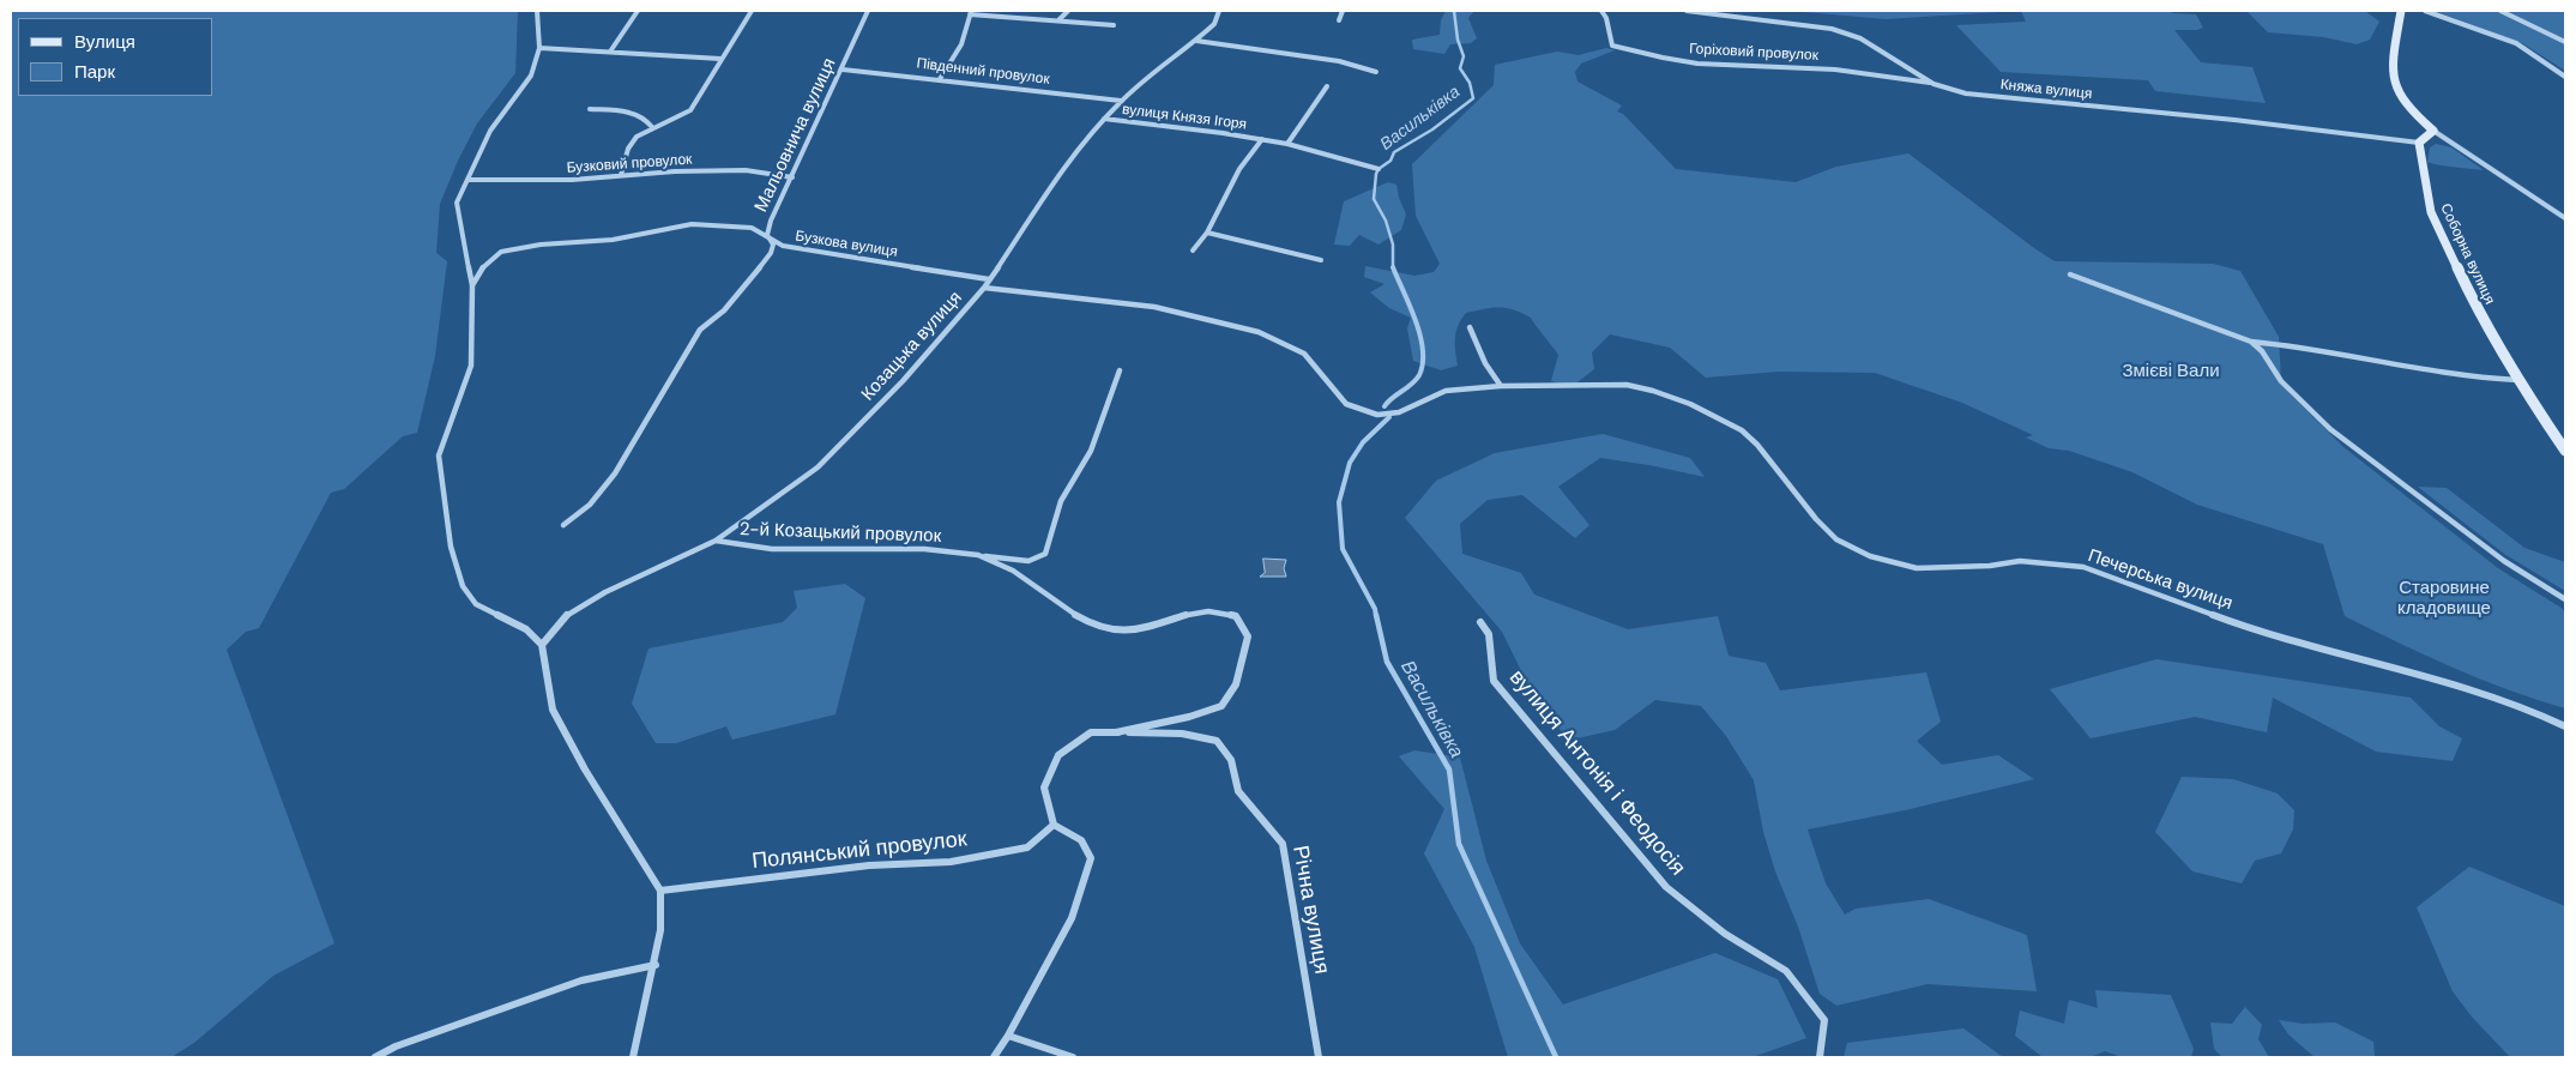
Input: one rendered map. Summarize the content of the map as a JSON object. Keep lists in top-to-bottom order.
{
  "streets": {
    "main road": ["Соборна вулиця"],
    "street": [
      "Горіховий провулок",
      "Південний провулок",
      "Княжа вулиця",
      "вулиця Князя Ігоря",
      "Мальовнича вулиця",
      "Бузковий провулок",
      "Бузкова вулиця",
      "Козацька вулиця",
      "2-й Козацький провулок",
      "Печерська вулиця",
      "вулиця Антонія і Феодосія",
      "Полянський провулок",
      "Річна вулиця"
    ]
  },
  "crossings": [
    ["Горіховий провулок", "Княжа вулиця"],
    ["Південний провулок", "Мальовнича вулиця"],
    ["Південний провулок", "Козацька вулиця"],
    ["Княжа вулиця", "Соборна вулиця"],
    ["вулиця Князя Ігоря", "Козацька вулиця"],
    ["Мальовнича вулиця", "Бузковий провулок"],
    ["Мальовнича вулиця", "Бузкова вулиця"],
    ["Бузкова вулиця", "Козацька вулиця"],
    ["Козацька вулиця", "2-й Козацький провулок"],
    ["2-й Козацький провулок", "Річна вулиця"],
    ["Полянський провулок", "Річна вулиця"]
  ],
  "water": ["Васильківка"],
  "parks": ["Змієві Вали", "Старовине кладовище"],
  "legend": ["Вулиця", "Парк"]
}
